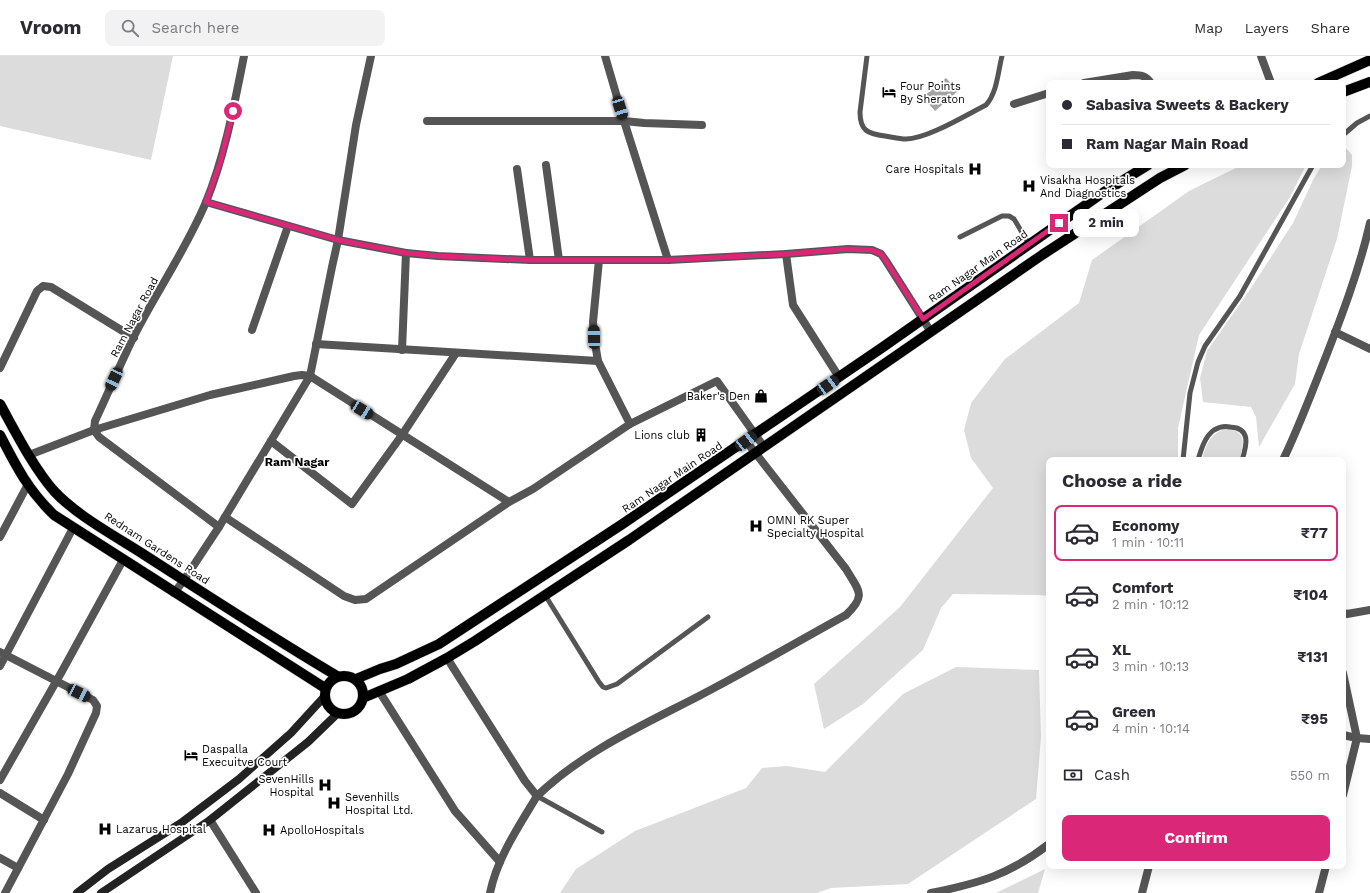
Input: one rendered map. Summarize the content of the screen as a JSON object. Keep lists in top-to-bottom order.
{
  "streets": {
    "main road": ["Ram Nagar Main Road", "Rednam Gardens Road"],
    "street": ["Ram Nagar Road"]
  },
  "crossings": [
    ["Ram Nagar Main Road", "Rednam Gardens Road"]
  ],
  "districts": ["Ram Nagar"],
  "places": {
    "hotel": ["Four Points By Sheraton", "Daspalla Execuitve Court"],
    "hospital": [
      "Care Hospitals",
      "Visakha Hospitals And Diagnostics",
      "OMNI RK Super Specialty Hospital",
      "SevenHills Hospital",
      "Sevenhills Hospital Ltd.",
      "Lazarus Hospital",
      "ApolloHospitals"
    ],
    "shop": ["Baker's Den"],
    "building": ["Lions club"]
  },
  "page": {
    "header": "Vroom",
    "search": "Search here",
    "nav": ["Map", "Layers", "Share"],
    "banner": ["Sabasiva Sweets & Backery", "Ram Nagar Main Road"],
    "bubble": "2 min",
    "heading": "Choose a ride",
    "list": [
      {
        "name": "Economy",
        "note": "1 min · 10:11",
        "value": "₹77"
      },
      {
        "name": "Comfort",
        "note": "2 min · 10:12",
        "value": "₹104"
      },
      {
        "name": "XL",
        "note": "3 min · 10:13",
        "value": "₹131"
      },
      {
        "name": "Green",
        "note": "4 min · 10:14",
        "value": "₹95"
      }
    ],
    "pay": ["Cash", "550 m"],
    "buttons": "Confirm"
  }
}
